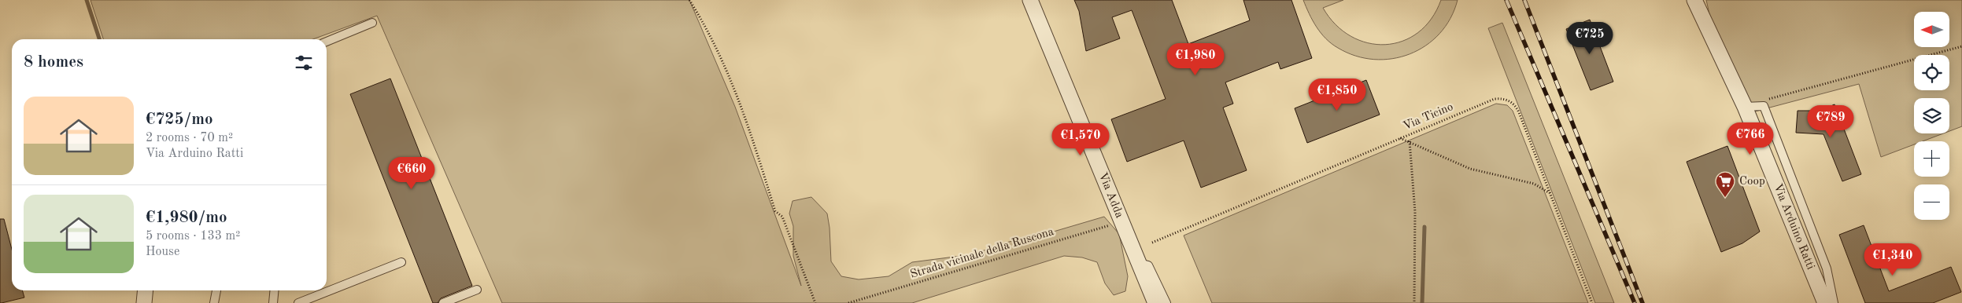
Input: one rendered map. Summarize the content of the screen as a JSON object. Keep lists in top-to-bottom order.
{
  "streets": {
    "street": ["Via Adda", "Via Arduino Ratti"],
    "path": ["Via Ticino", "Strada vicinale della Ruscona"]
  },
  "crossings": [
    ["Via Adda", "Strada vicinale della Ruscona"]
  ],
  "places": {
    "supermarket": ["Coop"]
  },
  "north": "left",
  "page": {
    "map_buttons": ["+", "−"],
    "price": [
      "€725",
      "€1,980",
      "€1,850",
      "€789",
      "€766",
      "€1,570",
      "€660",
      "€1,340"
    ],
    "heading": "8 homes",
    "list": [
      {
        "name": "€725/mo",
        "note": "2 rooms · 70 m² · Via Arduino Ratti"
      },
      {
        "name": "€1,980/mo",
        "note": "5 rooms · 133 m² · House"
      }
    ]
  }
}
